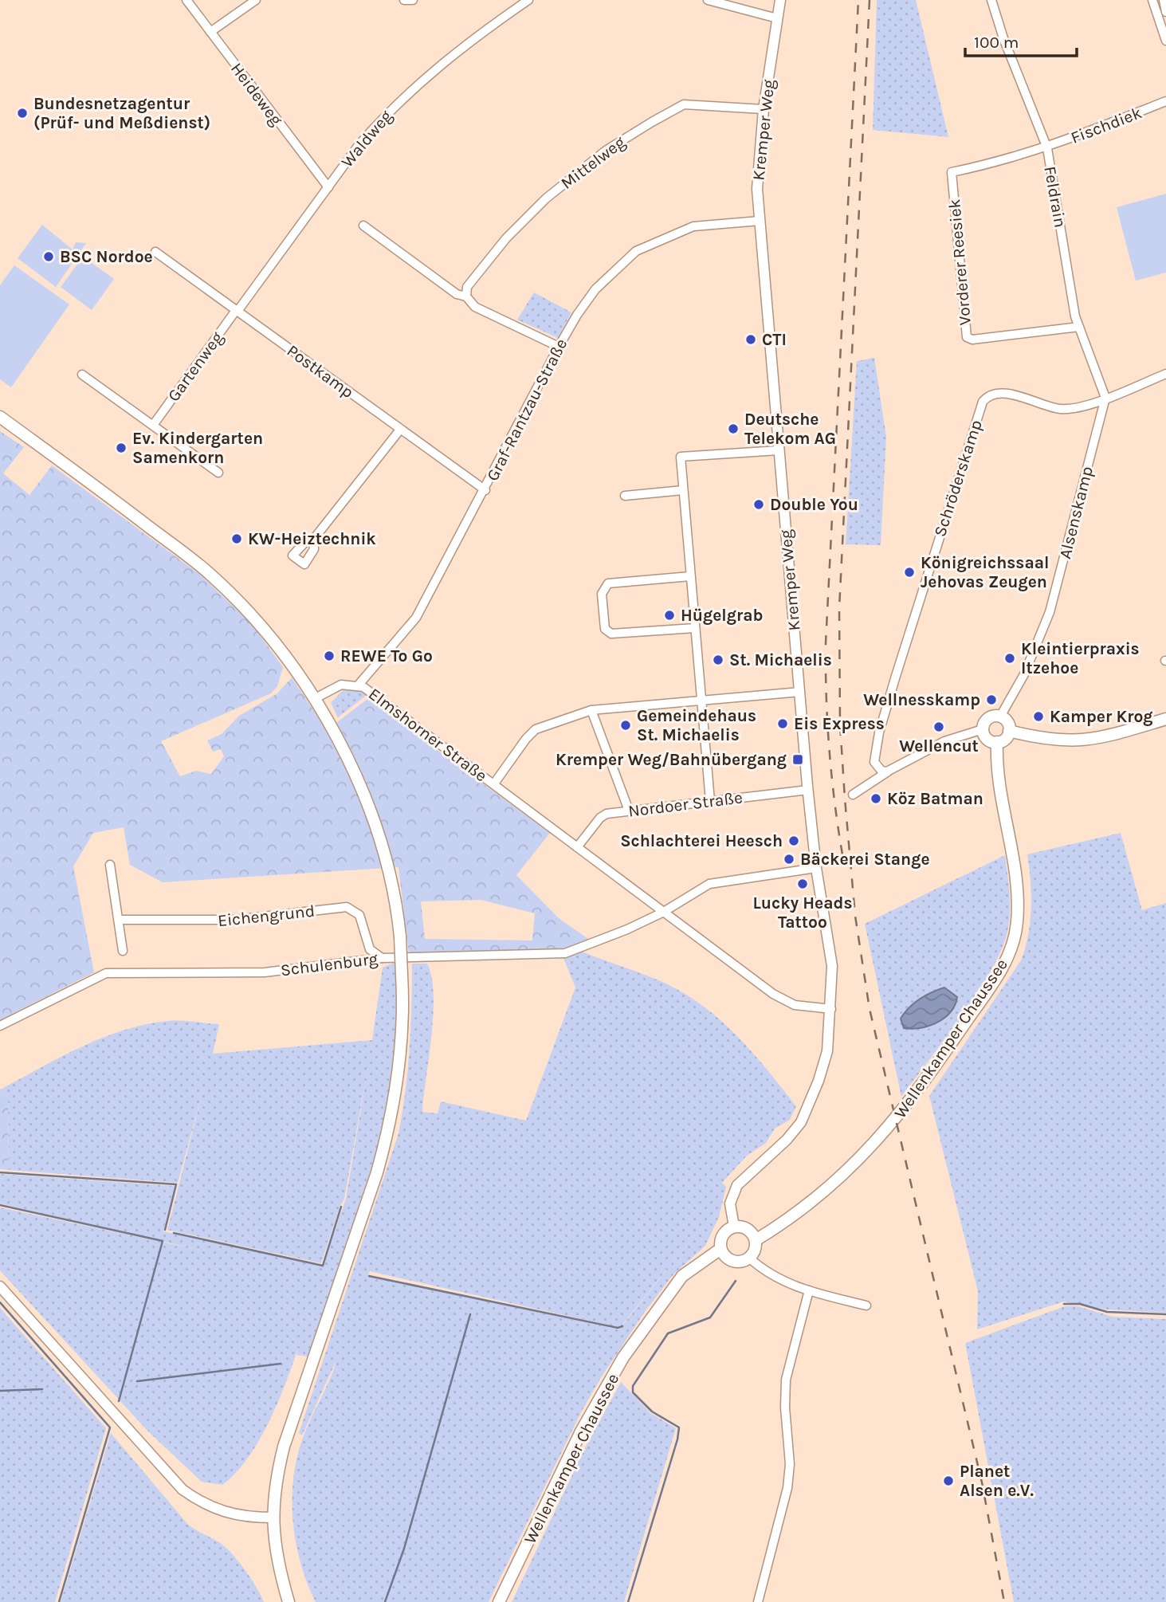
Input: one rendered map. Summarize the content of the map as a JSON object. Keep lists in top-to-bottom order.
{
  "streets": {
    "main road": ["Wellenkamper Chaussee"],
    "street": [
      "Heideweg",
      "Fischdiek",
      "Kremper Weg",
      "Waldweg",
      "Mittelweg",
      "Feldrain",
      "Vorderer Reesiek",
      "Gartenweg",
      "Postkamp",
      "Graf-Rantzau-Straße",
      "Schröderskamp",
      "Alsenskamp",
      "Elmshorner Straße",
      "Nordoer Straße",
      "Eichengrund",
      "Schulenburg"
    ]
  },
  "crossings": [
    ["Heideweg", "Waldweg"],
    ["Fischdiek", "Feldrain"],
    ["Fischdiek", "Vorderer Reesiek"],
    ["Kremper Weg", "Mittelweg"],
    ["Kremper Weg", "Graf-Rantzau-Straße"],
    ["Kremper Weg", "Elmshorner Straße"],
    ["Kremper Weg", "Nordoer Straße"],
    ["Kremper Weg", "Schulenburg"],
    ["Kremper Weg", "Wellenkamper Chaussee"],
    ["Waldweg", "Gartenweg"],
    ["Waldweg", "Postkamp"],
    ["Feldrain", "Vorderer Reesiek"],
    ["Feldrain", "Schröderskamp"],
    ["Feldrain", "Alsenskamp"],
    ["Gartenweg", "Postkamp"],
    ["Postkamp", "Graf-Rantzau-Straße"],
    ["Graf-Rantzau-Straße", "Elmshorner Straße"],
    ["Schröderskamp", "Alsenskamp"],
    ["Alsenskamp", "Wellenkamper Chaussee"],
    ["Elmshorner Straße", "Nordoer Straße"],
    ["Elmshorner Straße", "Schulenburg"],
    ["Eichengrund", "Schulenburg"]
  ],
  "places": {
    "other": [
      "Bundesnetzagentur (Prüf- und Meßdienst)",
      "BSC Nordoe",
      "CTI",
      "Deutsche Telekom AG",
      "Ev. Kindergarten Samenkorn",
      "Double You",
      "KW-Heiztechnik",
      "Königreichssaal Jehovas Zeugen",
      "Hügelgrab",
      "REWE To Go",
      "Kleintierpraxis Itzehoe",
      "St. Michaelis",
      "Wellnesskamp",
      "Kamper Krog",
      "Eis Express",
      "Gemeindehaus St. Michaelis",
      "Wellencut",
      "Köz Batman",
      "Schlachterei Heesch",
      "Bäckerei Stange",
      "Lucky Heads Tattoo",
      "Planet Alsen e.V."
    ],
    "transit": ["Kremper Weg/Bahnübergang"]
  },
  "scale_bar": "100 m"
}
